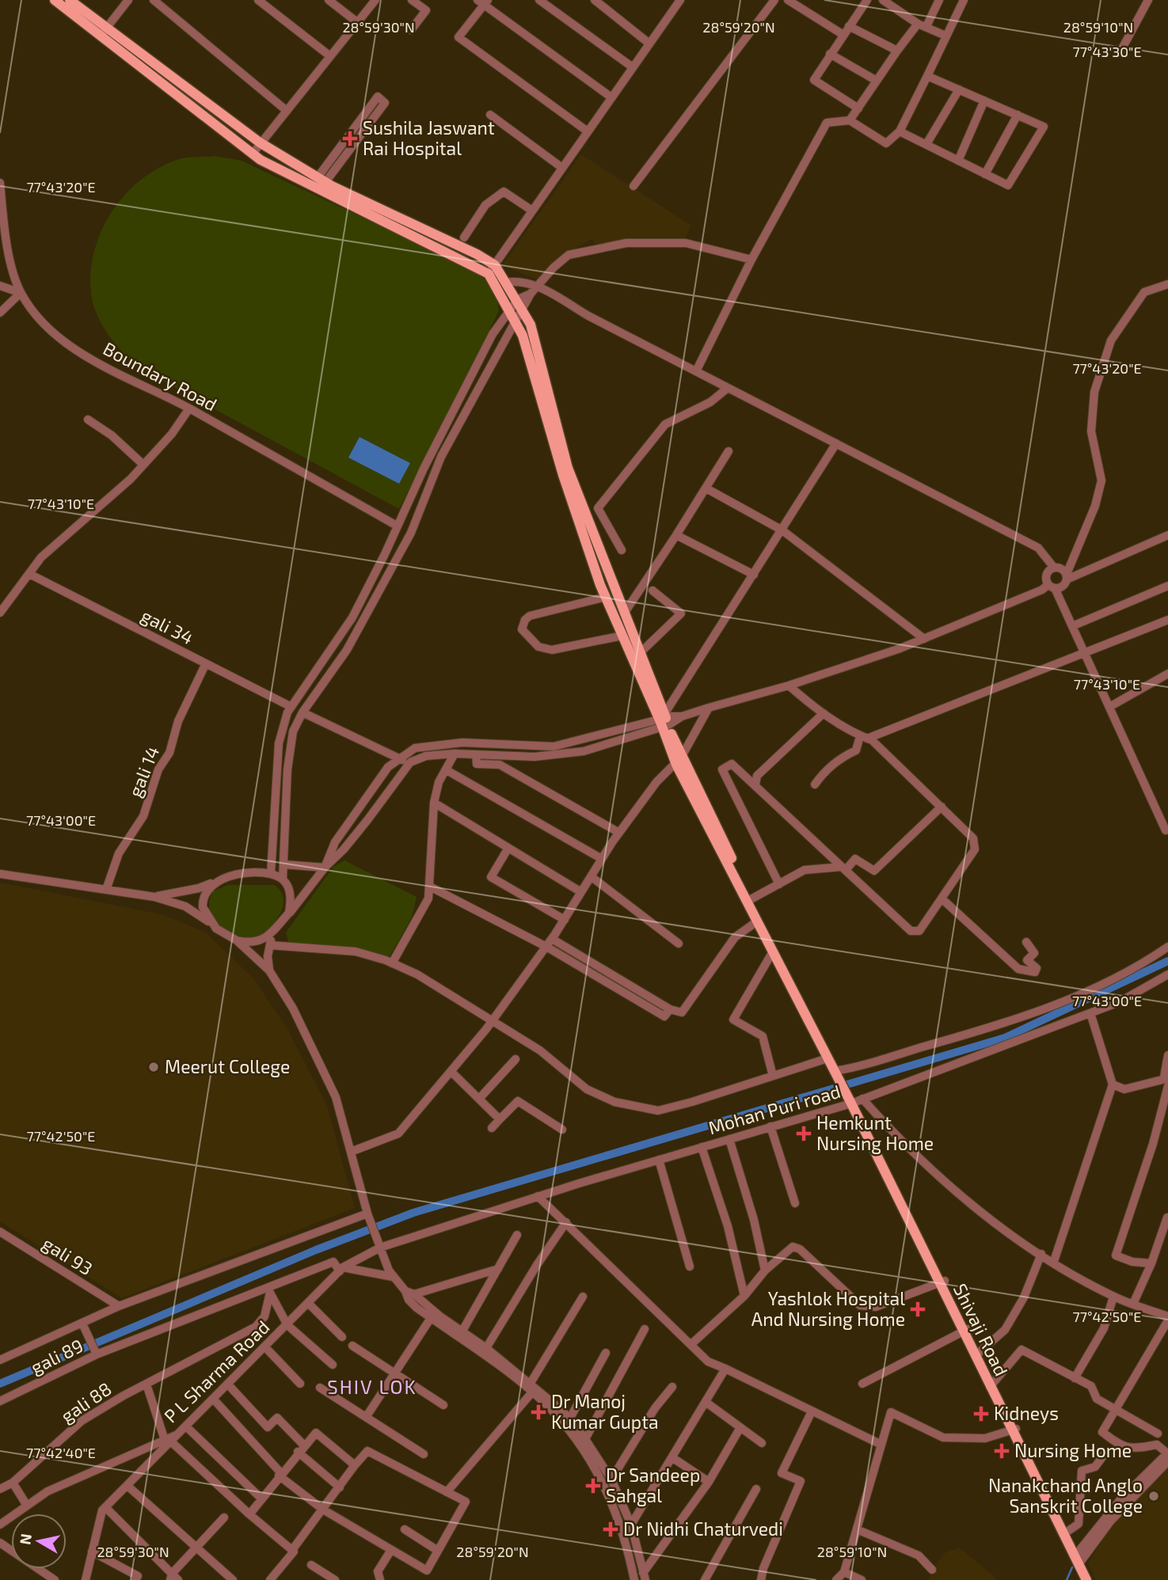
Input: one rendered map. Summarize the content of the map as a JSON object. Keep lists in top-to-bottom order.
{
  "streets": {
    "main road": ["Shivaji Road"],
    "street": [
      "Boundary Road",
      "gali 34",
      "gali 14",
      "Mohan Puri road",
      "gali 93",
      "gali 89",
      "P L Sharma Road",
      "gali 88"
    ]
  },
  "crossings": [
    ["gali 34", "gali 14"],
    ["Mohan Puri road", "Shivaji Road"],
    ["Mohan Puri road", "P L Sharma Road"],
    ["P L Sharma Road", "gali 88"]
  ],
  "districts": ["SHIV LOK"],
  "places": {
    "health": [
      "Sushila Jaswant Rai Hospital",
      "Hemkunt Nursing Home",
      "Yashlok Hospital And Nursing Home",
      "Dr Manoj Kumar Gupta",
      "Kidneys",
      "Nursing Home",
      "Dr Sandeep Sahgal",
      "Dr Nidhi Chaturvedi"
    ],
    "other": ["Meerut College", "Nanakchand Anglo Sanskrit College"]
  },
  "north": "left",
  "coordinates": [
    "28°59'30\"N",
    "28°59'20\"N",
    "28°59'10\"N",
    "77°43'30\"E",
    "77°43'20\"E",
    "77°43'10\"E",
    "77°43'00\"E",
    "77°42'50\"E",
    "77°42'40\"E"
  ]
}
